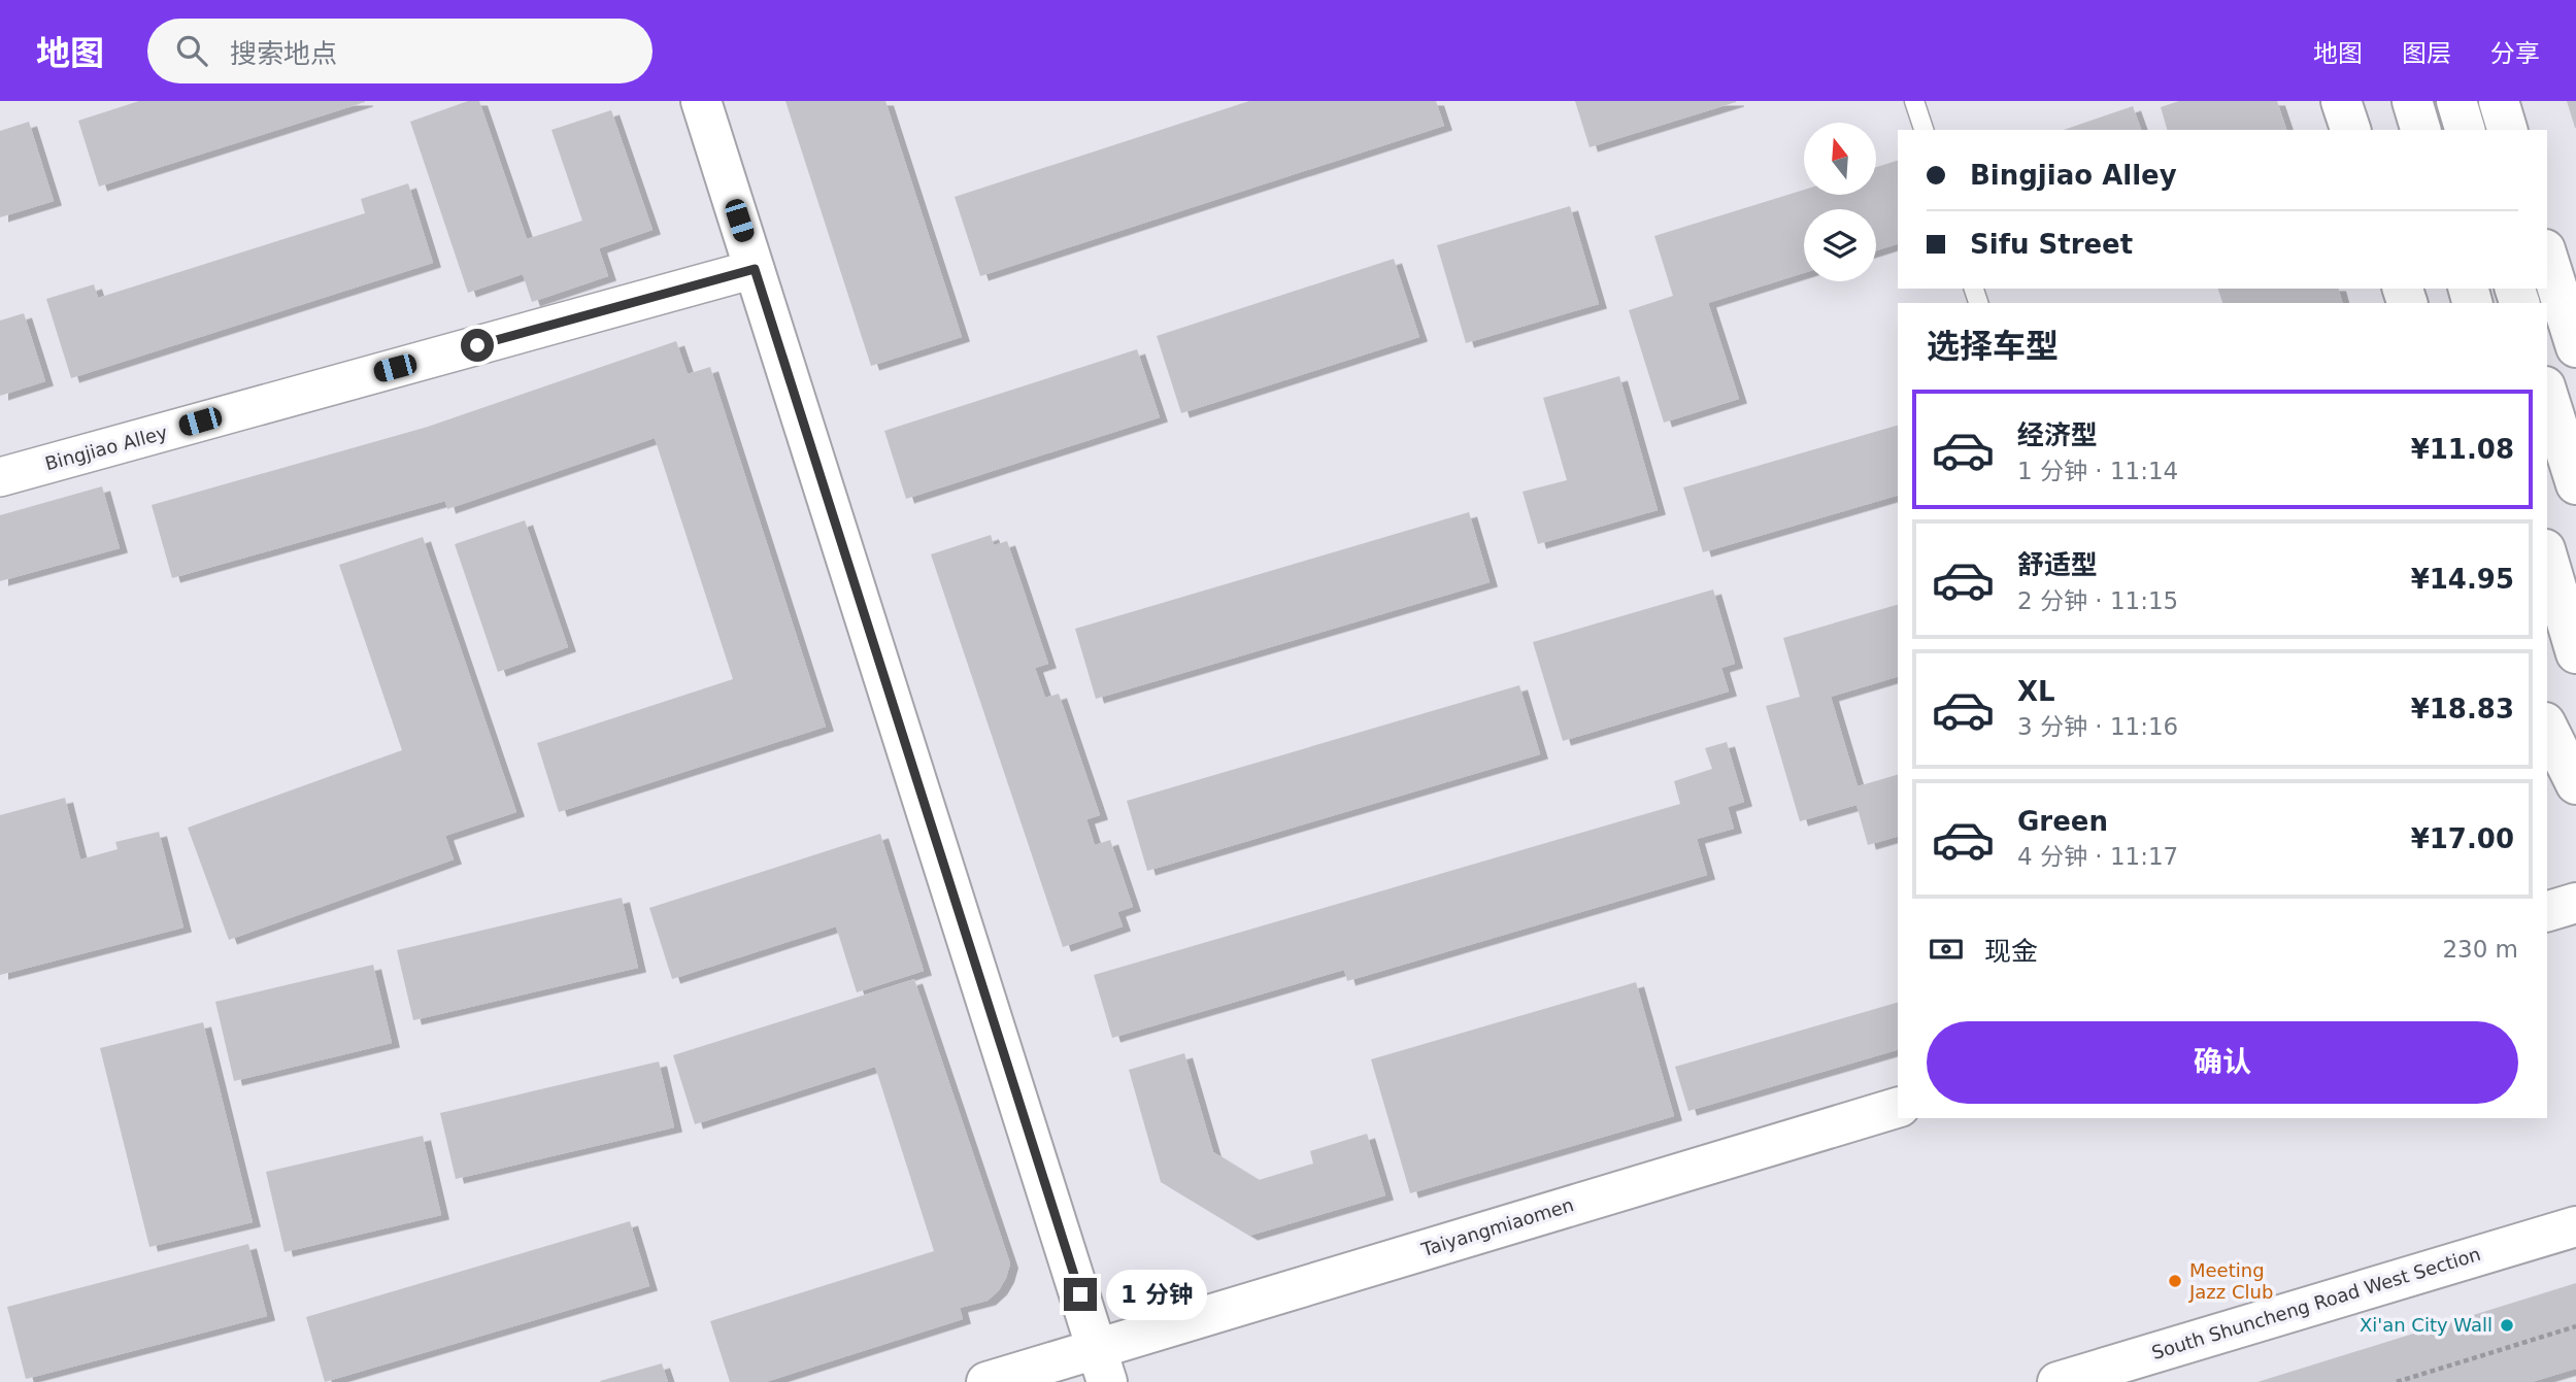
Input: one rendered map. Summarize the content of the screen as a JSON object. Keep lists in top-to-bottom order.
{
  "streets": {
    "street": ["Bingjiao Alley", "Taiyangmiaomen", "South Shuncheng Road West Section"]
  },
  "places": ["Meeting Jazz Club", "Xi'an City Wall"],
  "north": "top",
  "page": {
    "header": "地图",
    "search": "搜索地点",
    "nav": ["地图", "图层", "分享"],
    "banner": ["Bingjiao Alley", "Sifu Street"],
    "heading": "选择车型",
    "list": [
      {
        "name": "经济型",
        "note": "1 分钟 · 11:14",
        "value": "¥11.08"
      },
      {
        "name": "舒适型",
        "note": "2 分钟 · 11:15",
        "value": "¥14.95"
      },
      {
        "name": "XL",
        "note": "3 分钟 · 11:16",
        "value": "¥18.83"
      },
      {
        "name": "Green",
        "note": "4 分钟 · 11:17",
        "value": "¥17.00"
      }
    ],
    "pay": ["现金", "230 m"],
    "buttons": "确认",
    "bubble": "1 分钟"
  }
}
